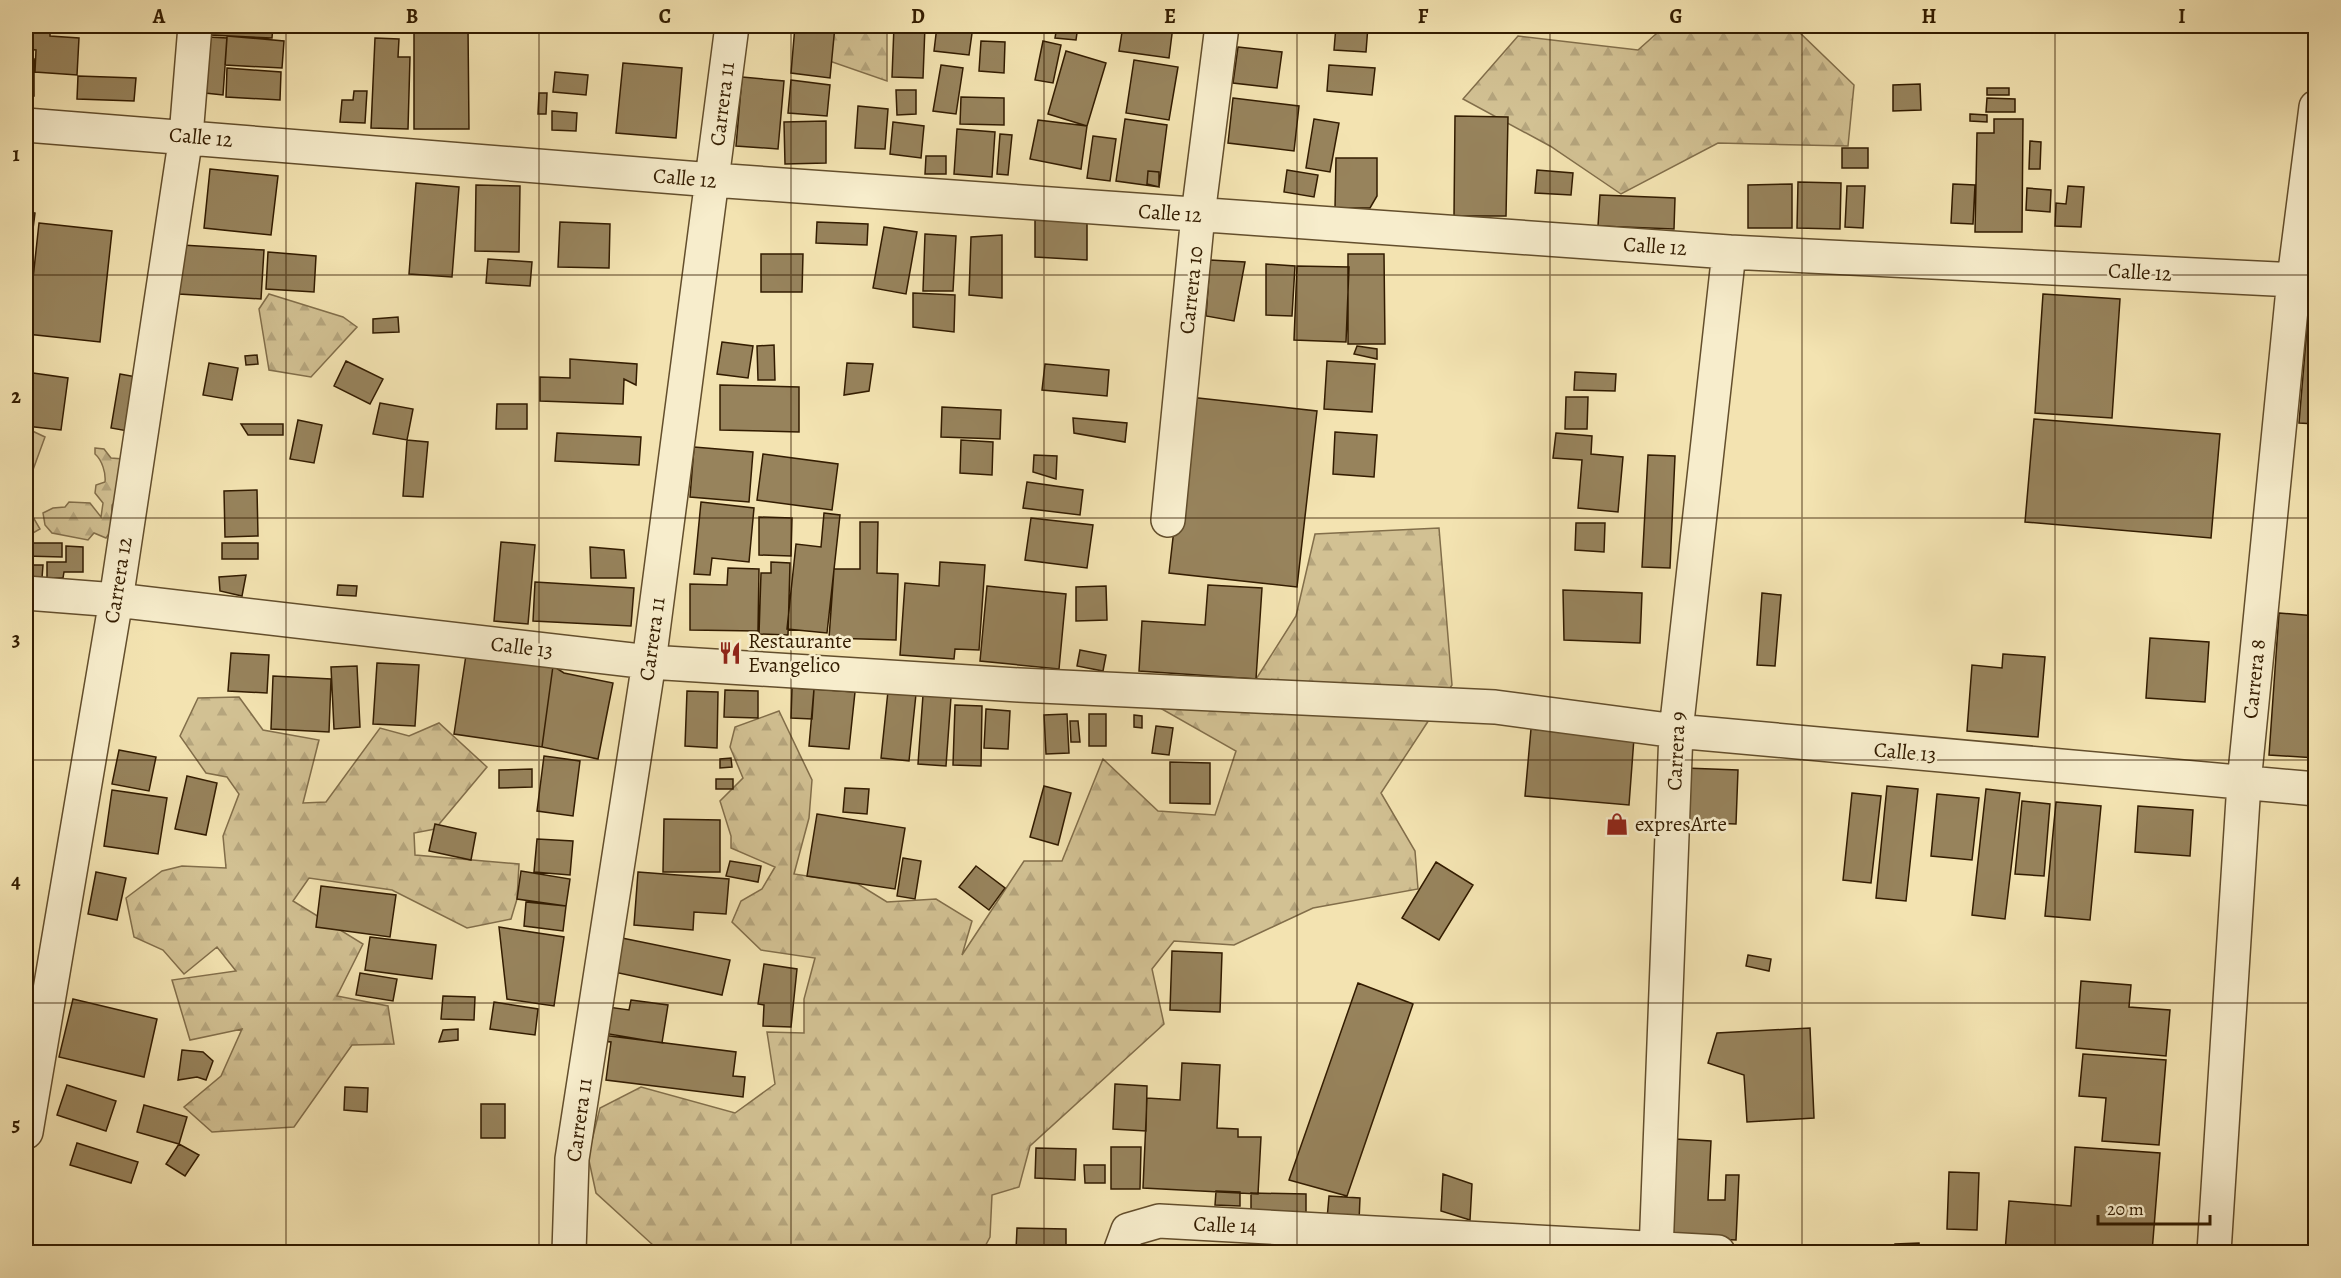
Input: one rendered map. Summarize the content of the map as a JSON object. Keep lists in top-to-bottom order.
{
  "streets": {
    "street": [
      "Carrera 11",
      "Calle 12",
      "Carrera 10",
      "Carrera 12",
      "Calle 13",
      "Carrera 8",
      "Carrera 9",
      "Calle 14"
    ]
  },
  "crossings": [
    ["Carrera 11", "Calle 12"],
    ["Carrera 11", "Calle 13"],
    ["Calle 12", "Carrera 10"],
    ["Calle 12", "Carrera 12"],
    ["Calle 12", "Carrera 8"],
    ["Calle 12", "Carrera 9"],
    ["Carrera 12", "Calle 13"],
    ["Calle 13", "Carrera 8"],
    ["Calle 13", "Carrera 9"],
    ["Carrera 9", "Calle 14"]
  ],
  "places": {
    "restaurant": ["Restaurante Evangelico"],
    "shop": ["expresArte"]
  },
  "scale_bar": "20 m",
  "grid": {
    "columns": [
      "A",
      "B",
      "C",
      "D",
      "E",
      "F",
      "G",
      "H",
      "I"
    ],
    "rows": [
      "1",
      "2",
      "3",
      "4",
      "5"
    ]
  }
}
